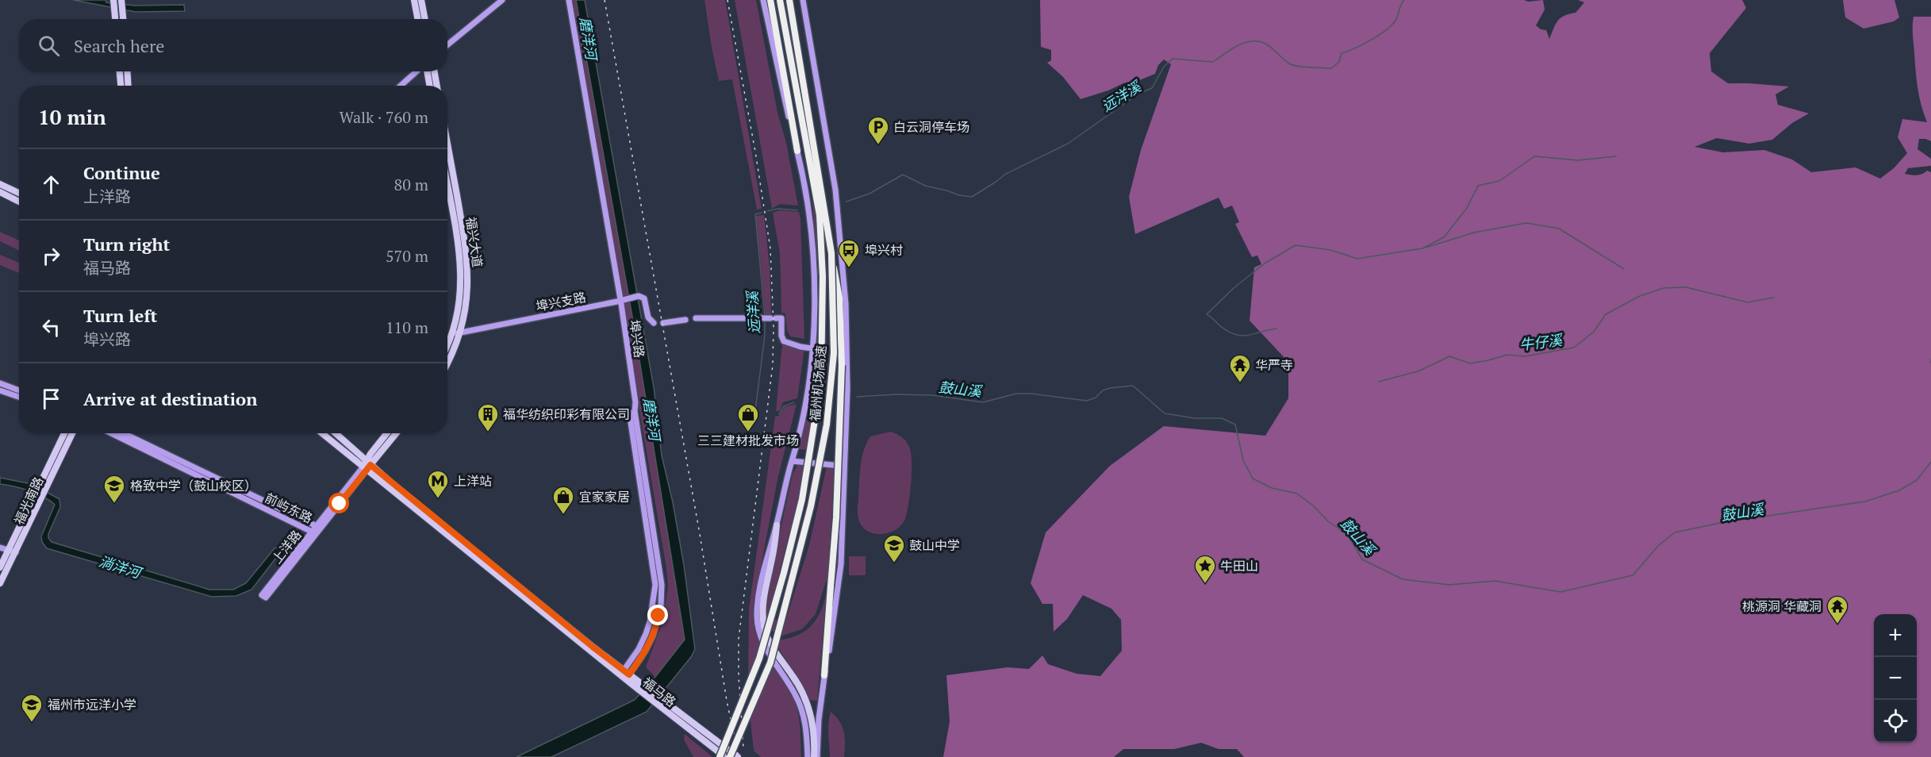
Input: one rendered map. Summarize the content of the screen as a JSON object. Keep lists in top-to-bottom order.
{
  "streets": {
    "highway": ["福州机场高速"],
    "main road": [
      "福兴大道",
      "埠兴支路",
      "埠兴路",
      "福光南路",
      "前屿东路",
      "上洋路",
      "福马路"
    ]
  },
  "crossings": [
    ["福兴大道", "埠兴支路"],
    ["埠兴支路", "埠兴路"],
    ["埠兴路", "福马路"],
    ["前屿东路", "上洋路"],
    ["上洋路", "福马路"]
  ],
  "water": [
    "磨洋河",
    "远洋溪",
    "牛仔溪",
    "鼓山溪",
    "淌洋河"
  ],
  "places": {
    "parking": ["白云洞停车场"],
    "bus stop": ["埠兴村"],
    "temple": ["华严寺", "桃源洞 华藏洞"],
    "building": ["福华纺织印彩有限公司"],
    "shop": ["三三建材批发市场", "宜家家居"],
    "metro station": ["上洋站"],
    "school or university": ["格致中学（鼓山校区）", "鼓山中学", "福州市远洋小学"],
    "place": ["牛田山"]
  },
  "page": {
    "search": "Search here",
    "heading": ["10 min", "Walk · 760 m"],
    "list": [
      ["Continue", "上洋路", "80 m"],
      ["Turn right", "福马路", "570 m"],
      ["Turn left", "埠兴路", "110 m"],
      "Arrive at destination"
    ],
    "map_buttons": ["+", "−"]
  }
}
